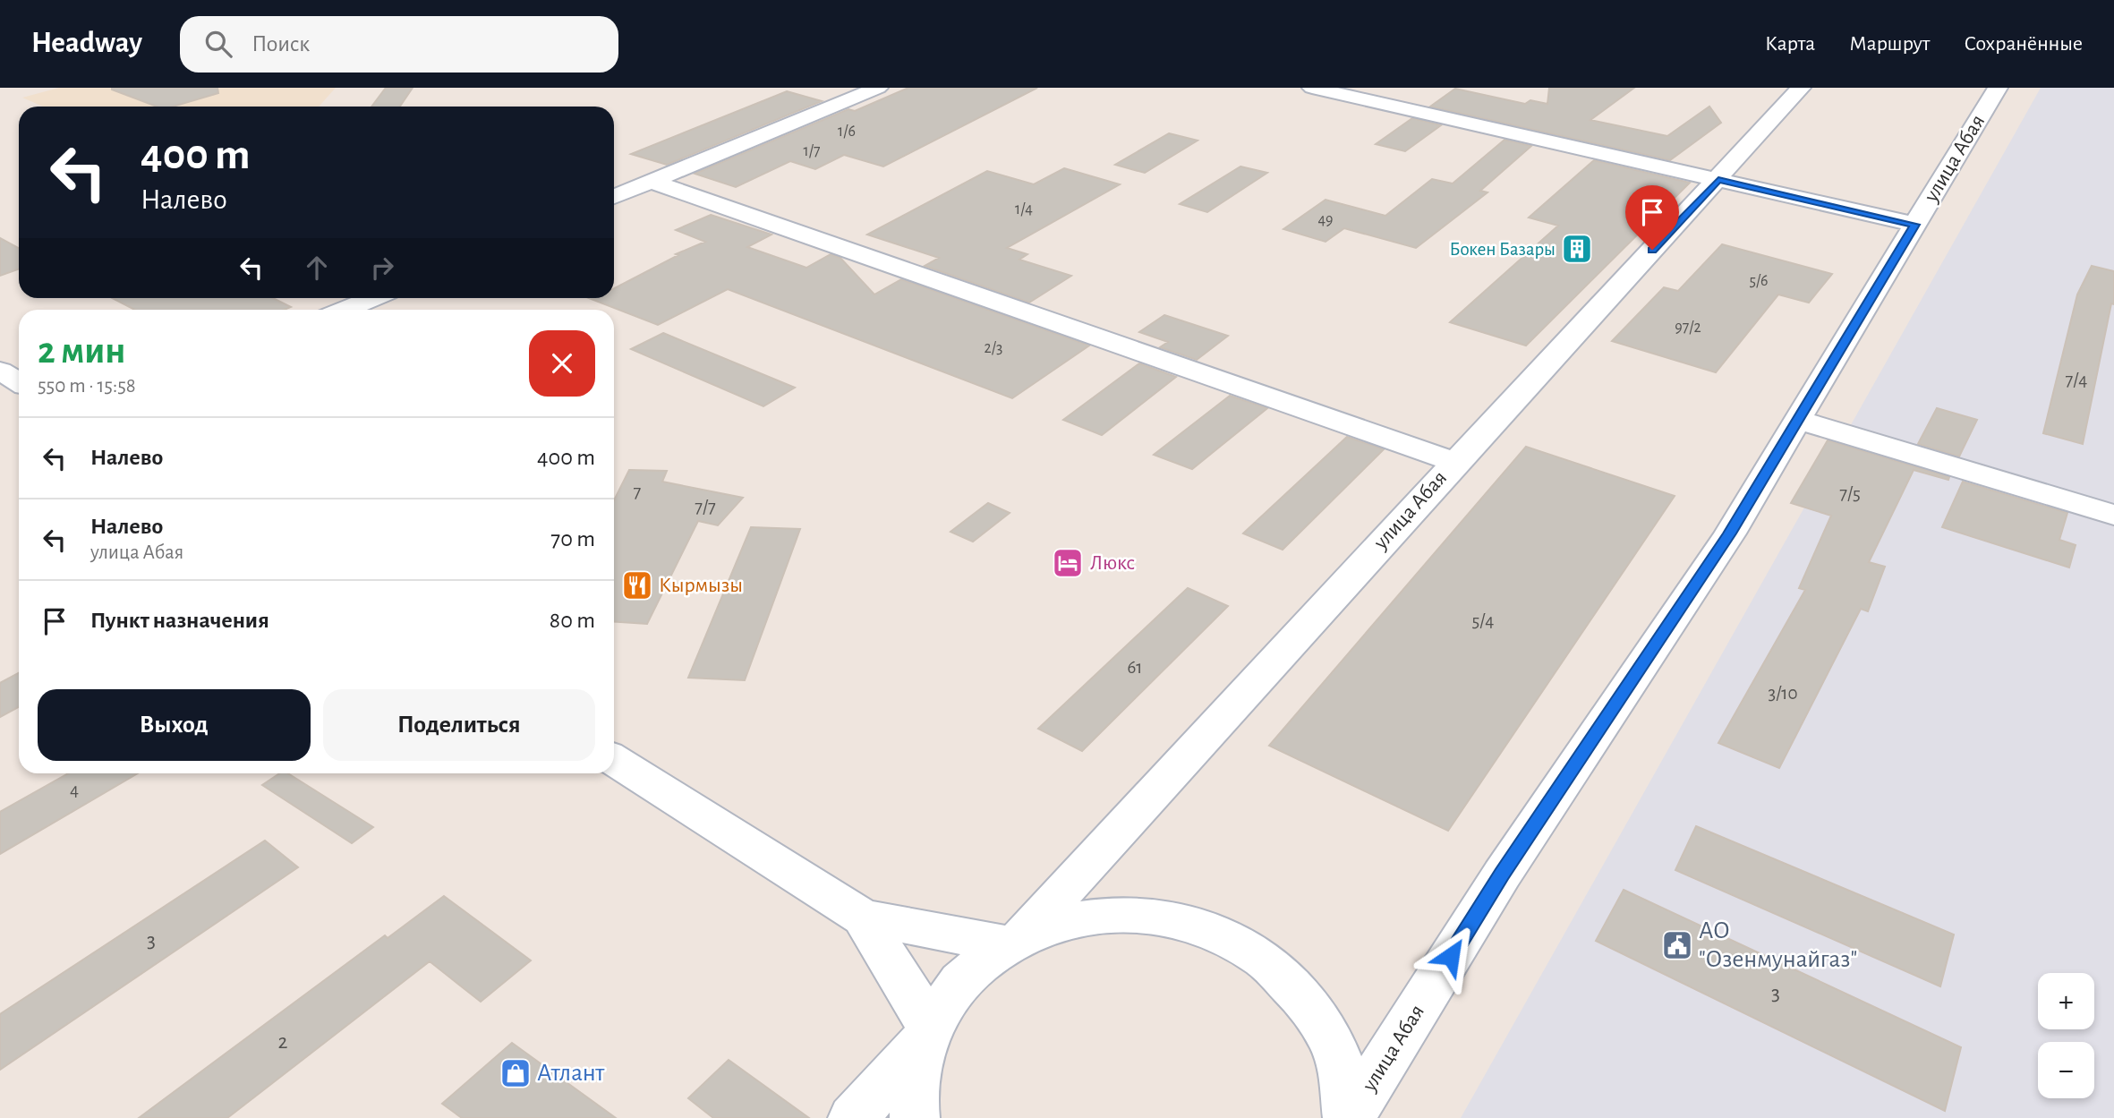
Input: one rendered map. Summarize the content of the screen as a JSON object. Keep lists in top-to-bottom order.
{
  "streets": {
    "street": ["улица Абая"]
  },
  "places": {
    "building": ["Бокен Базары"],
    "hotel": ["Люкс"],
    "restaurant": ["Кырмызы"],
    "public building": ["АО \"Озенмунайгаз\""],
    "shop": ["Атлант"]
  },
  "house_numbers": [
    "1/6",
    "1/7",
    "1/4",
    "49",
    "5/6",
    "97/2",
    "2/3",
    "7/4",
    "7",
    "7/5",
    "7/7",
    "5/4",
    "61",
    "3/10",
    "4",
    "3",
    "3",
    "2"
  ],
  "page": {
    "header": "Headway",
    "search": "Поиск",
    "nav": ["Карта", "Маршрут", "Сохранённые"],
    "turn": ["400 m", "Налево"],
    "heading": ["2 мин", "550 m · 15:58"],
    "list": [
      {
        "name": "Налево",
        "value": "400 m"
      },
      {
        "name": "Налево",
        "note": "улица Абая",
        "value": "70 m"
      },
      {
        "name": "Пункт назначения",
        "value": "80 m"
      }
    ],
    "buttons": ["Выход", "Поделиться"],
    "map_buttons": ["+", "−"]
  }
}
